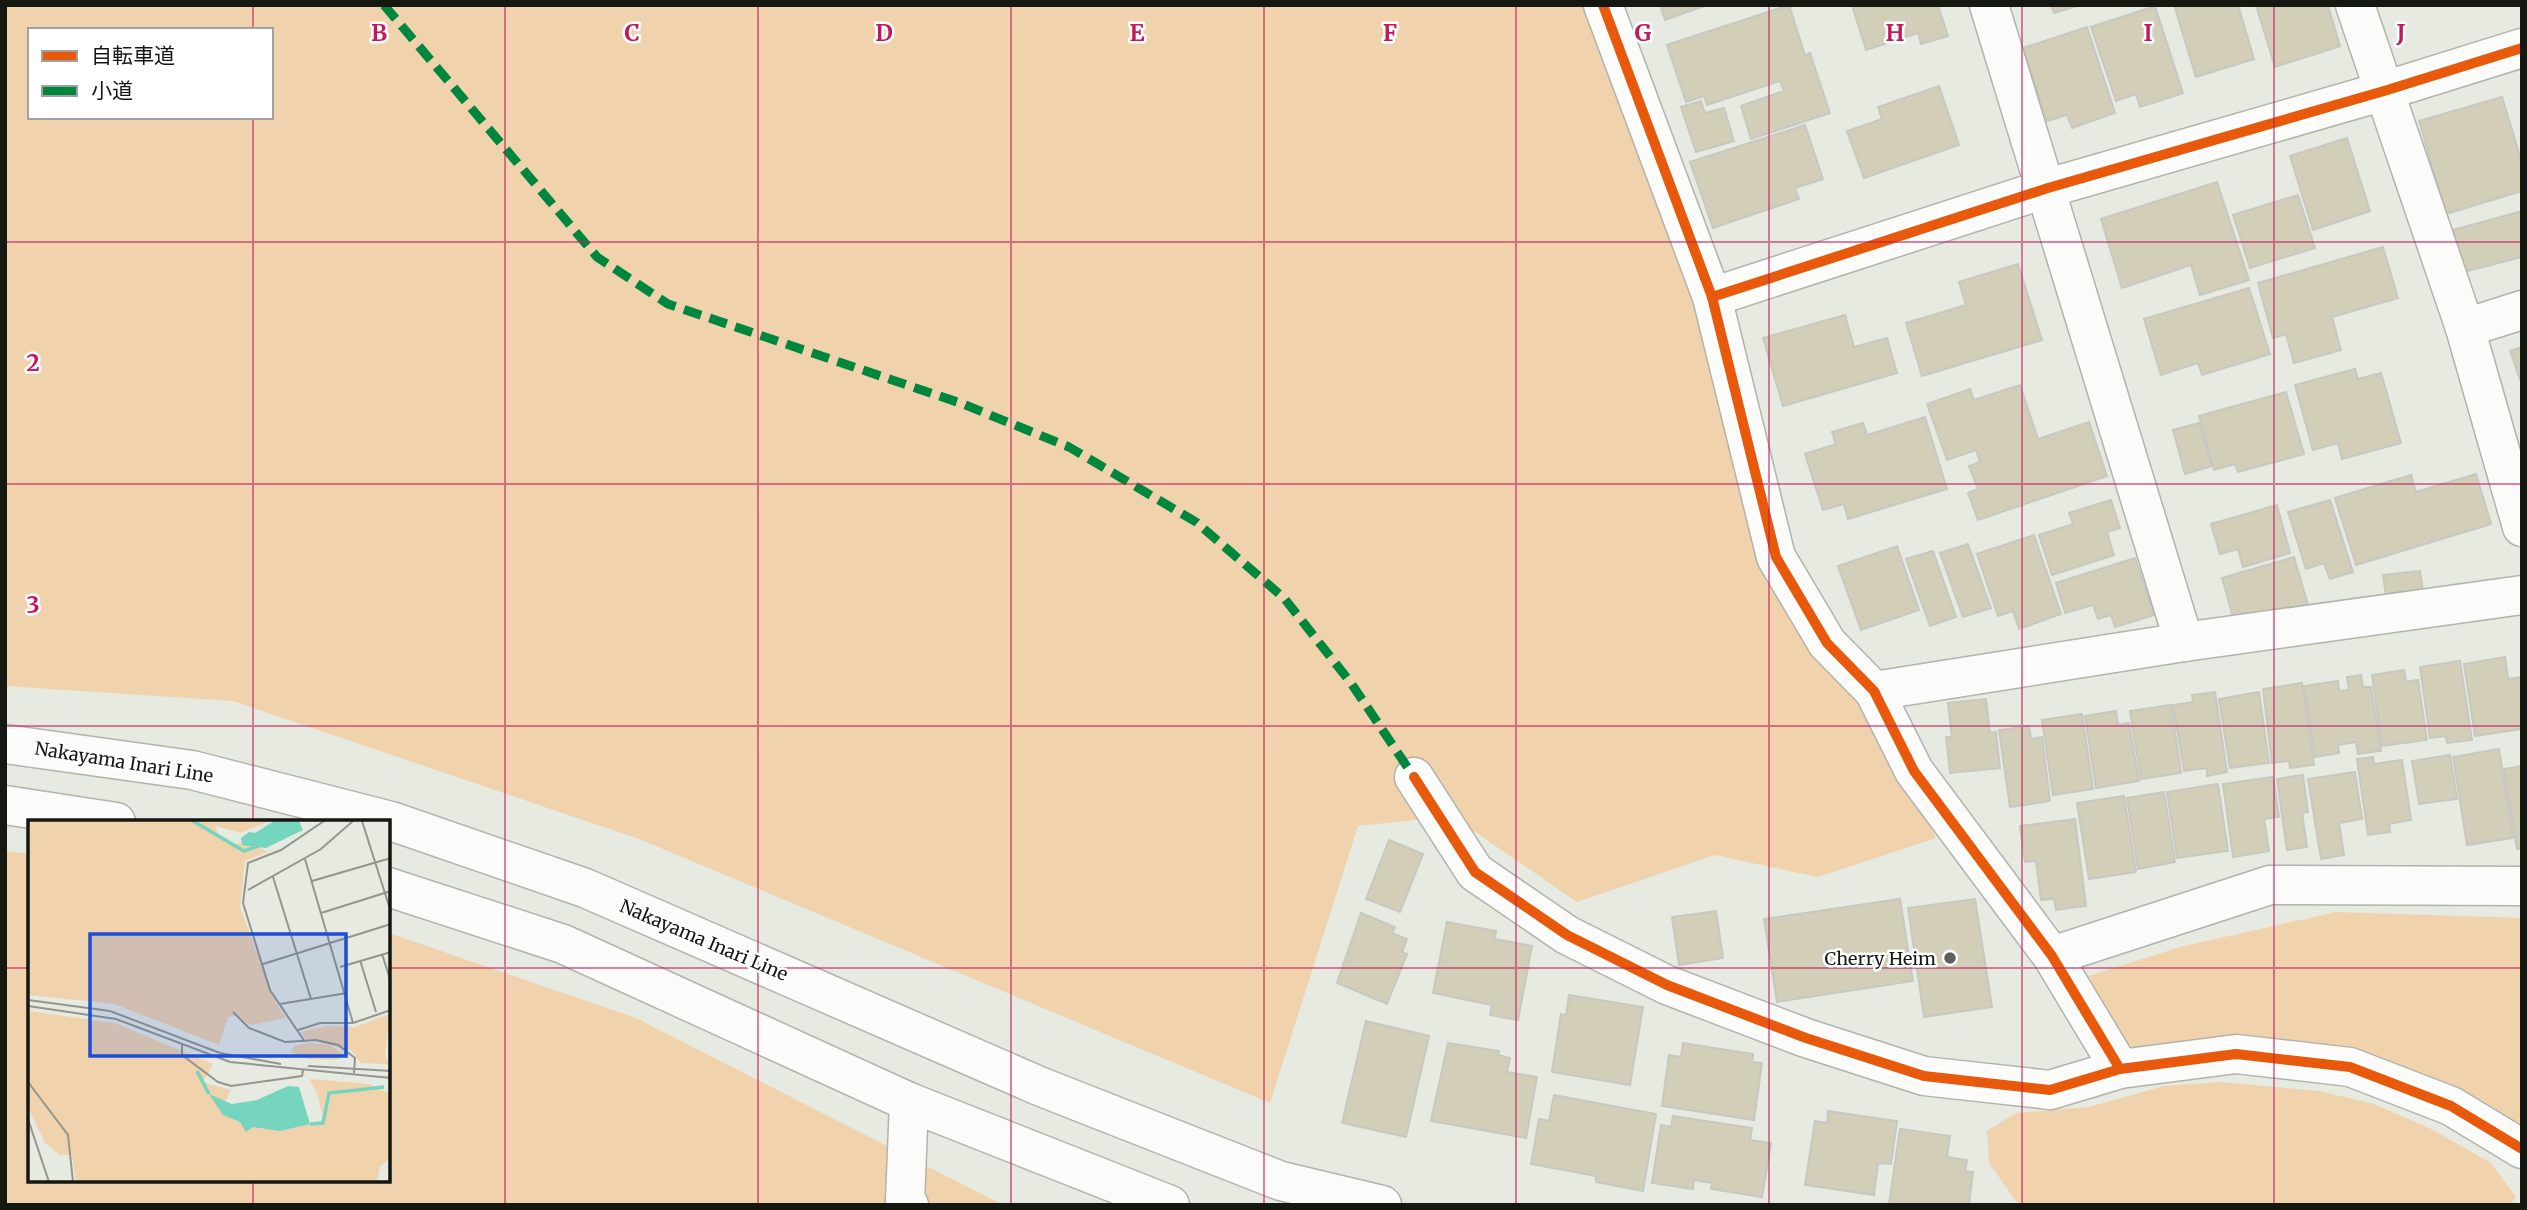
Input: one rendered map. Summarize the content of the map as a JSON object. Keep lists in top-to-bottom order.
{
  "streets": {
    "street": ["Nakayama Inari Line"]
  },
  "places": ["Cherry Heim"],
  "legend": ["自転車道", "小道"],
  "grid": {
    "columns": [
      "B",
      "C",
      "D",
      "E",
      "F",
      "G",
      "H",
      "I",
      "J"
    ],
    "rows": ["2", "3"]
  }
}
